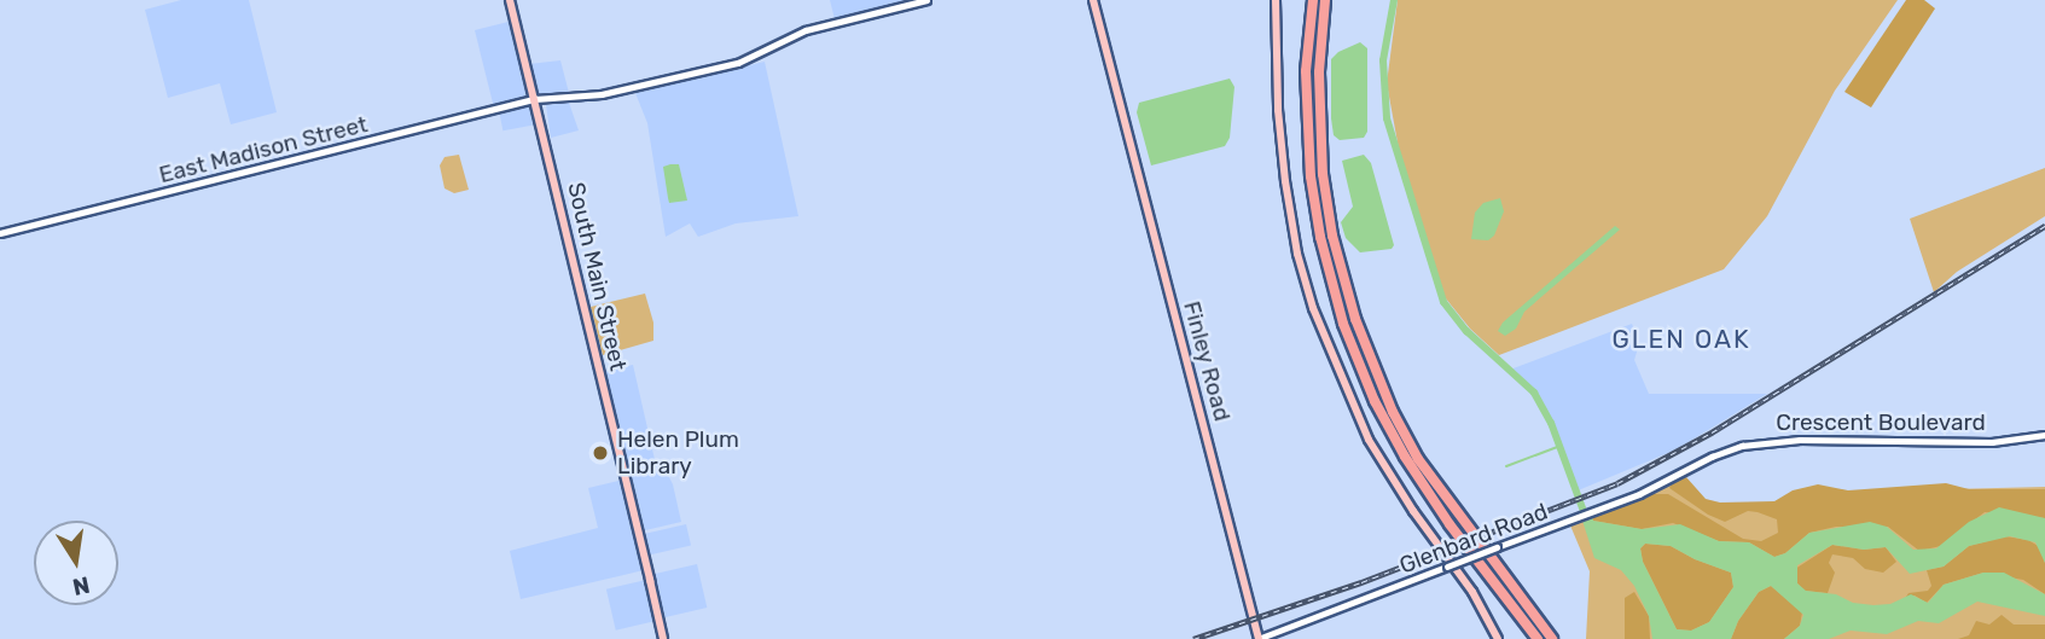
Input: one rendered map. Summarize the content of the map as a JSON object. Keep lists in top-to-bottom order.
{
  "streets": {
    "main road": ["South Main Street", "Finley Road"],
    "street": ["East Madison Street", "Crescent Boulevard", "Glenbard Road"]
  },
  "crossings": [
    ["East Madison Street", "South Main Street"],
    ["Finley Road", "Glenbard Road"],
    ["Crescent Boulevard", "Glenbard Road"]
  ],
  "districts": ["GLEN OAK"],
  "places": ["Helen Plum Library"],
  "north": "bottom"
}
